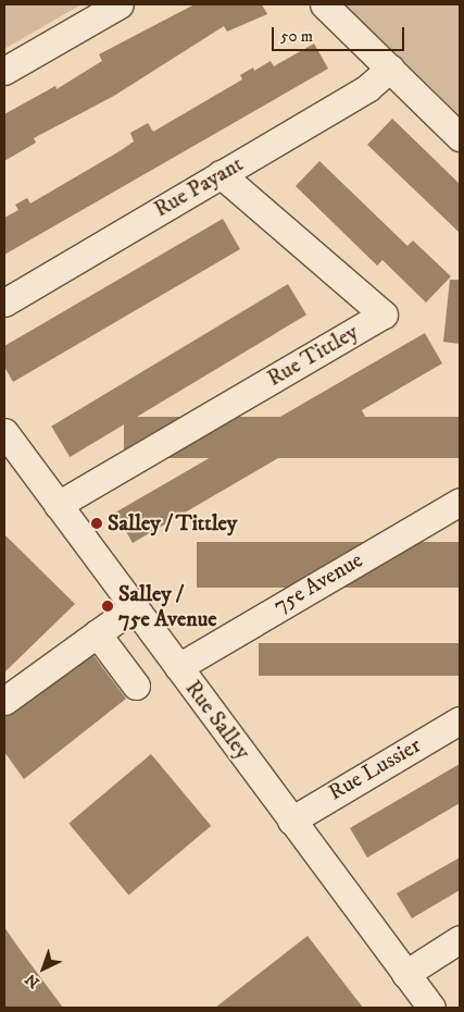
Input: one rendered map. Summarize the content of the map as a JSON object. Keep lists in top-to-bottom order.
{
  "streets": {
    "street": [
      "Rue Payant",
      "Rue Tittley",
      "75e Avenue",
      "Rue Salley",
      "Rue Lussier"
    ]
  },
  "crossings": [
    ["Rue Payant", "Rue Tittley"],
    ["Rue Tittley", "Rue Salley"],
    ["75e Avenue", "Rue Salley"],
    ["Rue Salley", "Rue Lussier"]
  ],
  "places": ["Salley / Tittley", "Salley / 75e Avenue"],
  "scale_bar": "50 m",
  "north": "bottom left"
}
